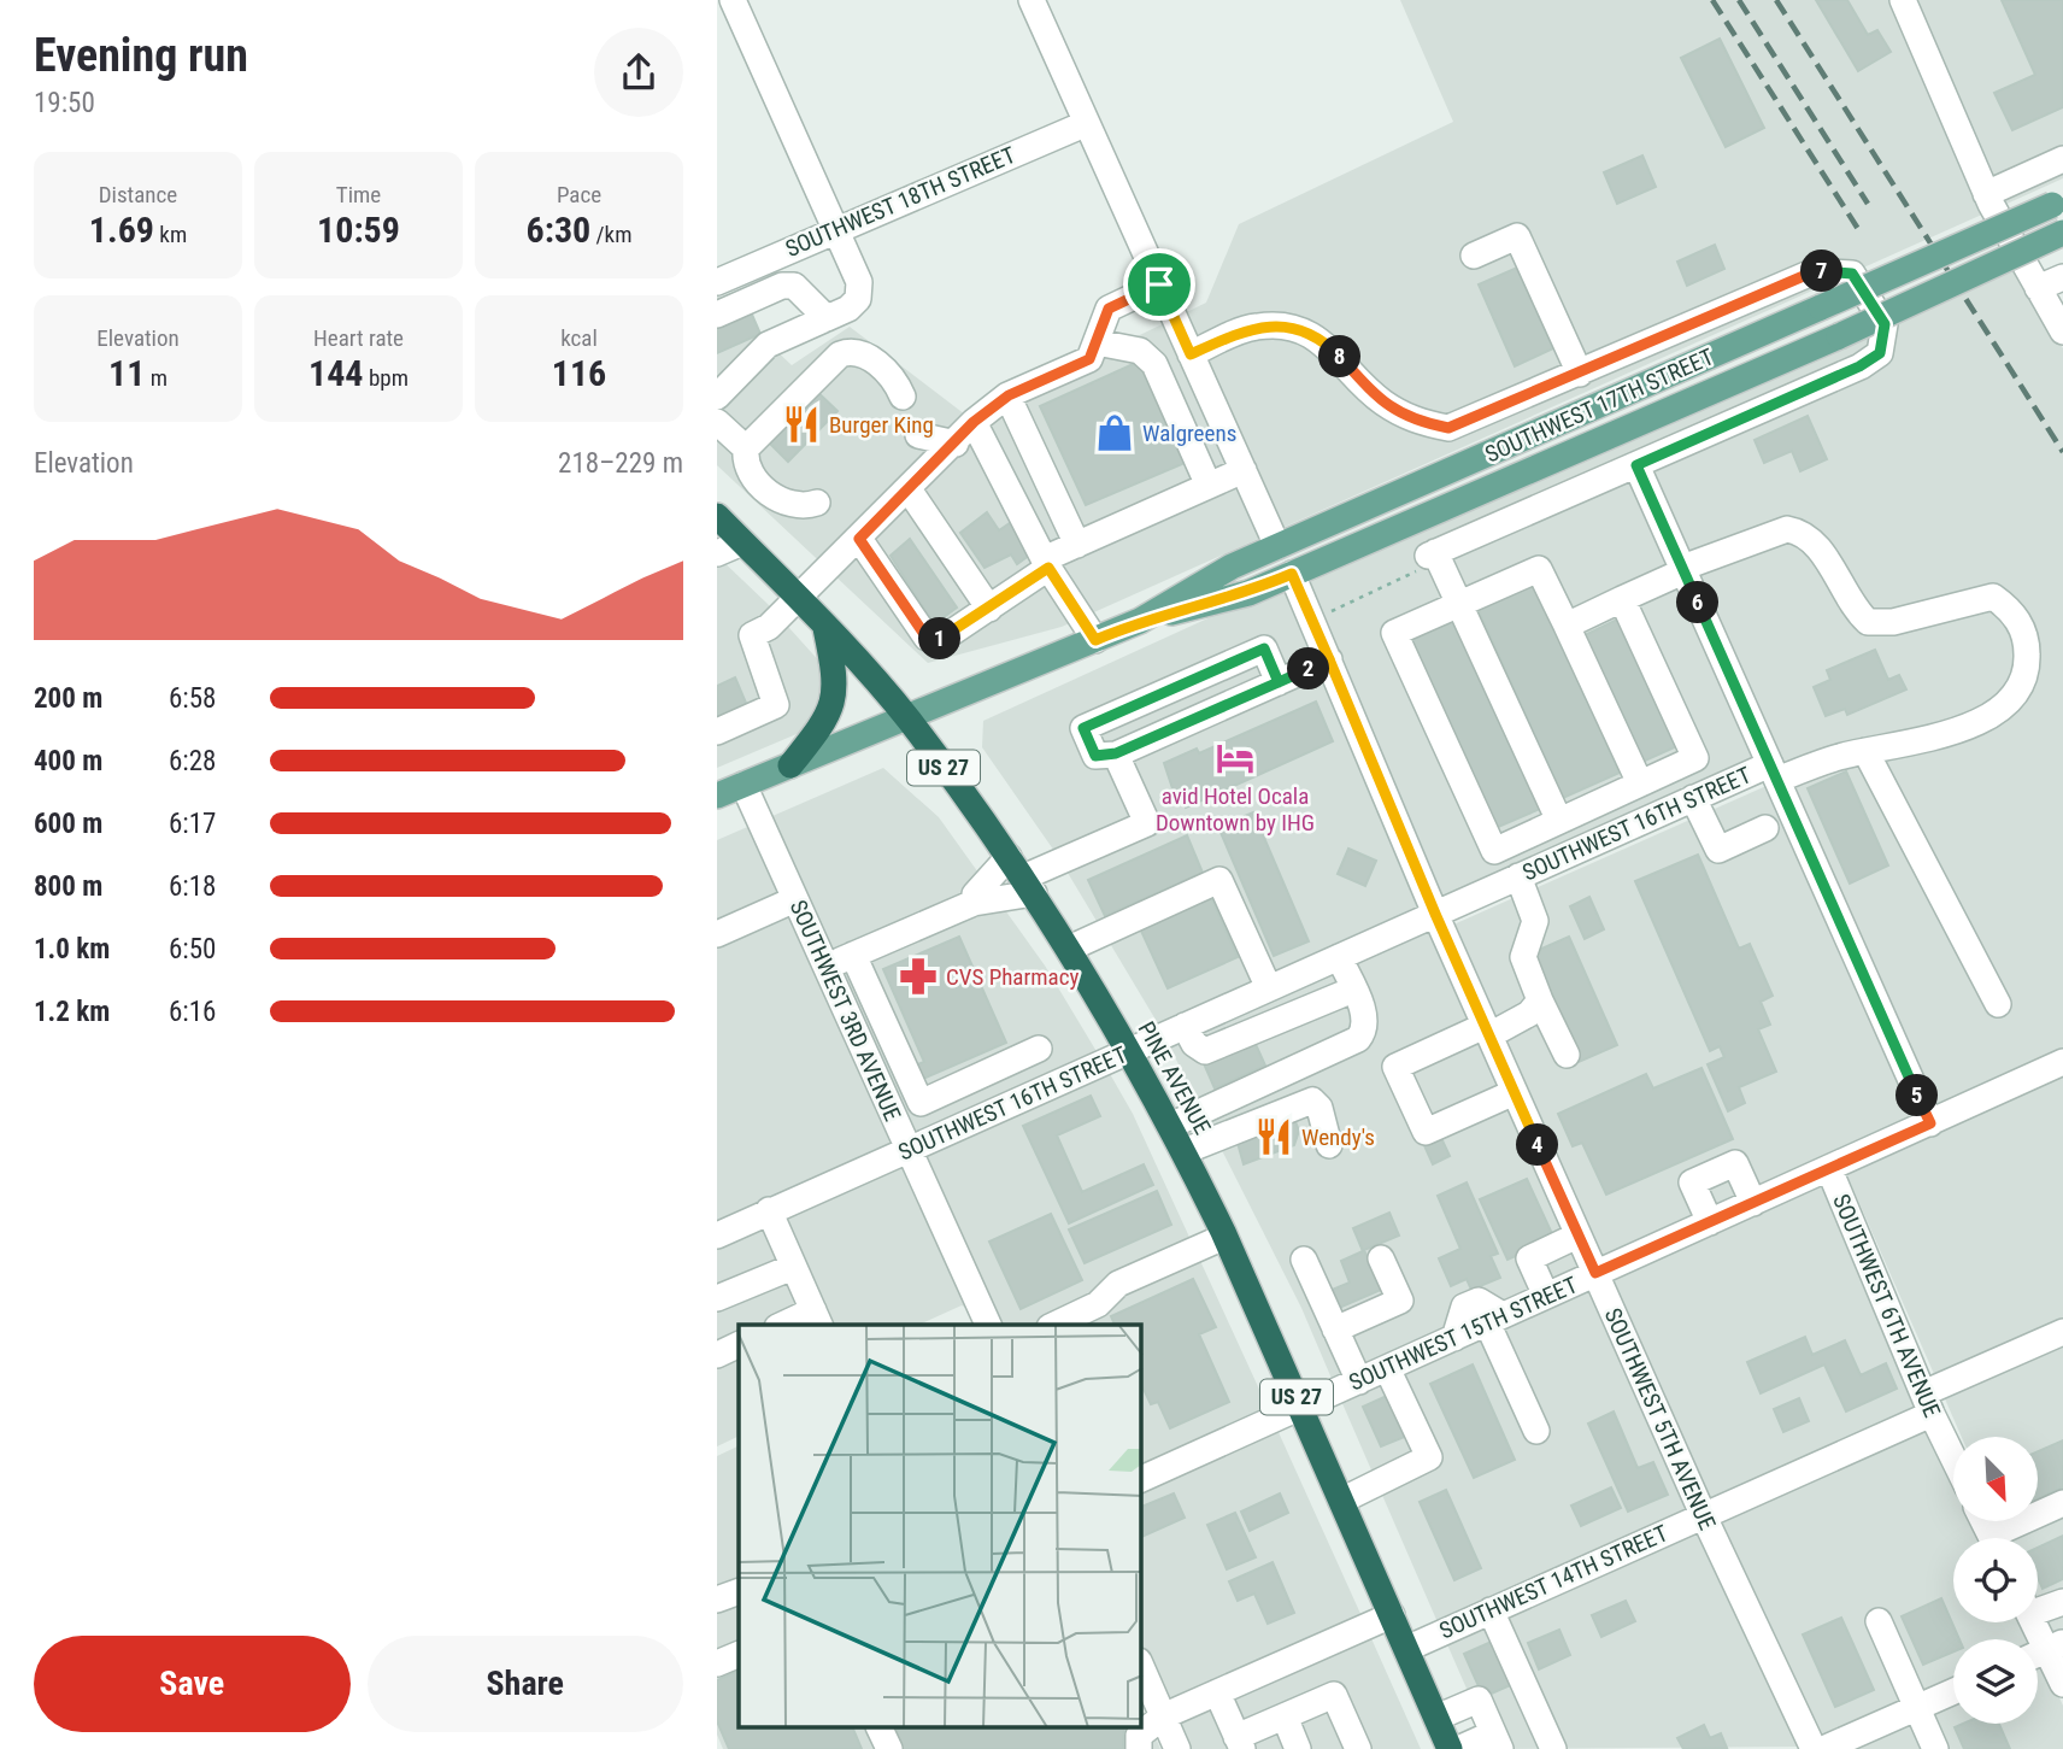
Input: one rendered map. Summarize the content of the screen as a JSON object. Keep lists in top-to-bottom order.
{
  "streets": {
    "highway": ["US 27", "PINE AVENUE"],
    "main road": ["SOUTHWEST 17TH STREET"],
    "street": [
      "SOUTHWEST 18TH STREET",
      "SOUTHWEST 16TH STREET",
      "SOUTHWEST 3RD AVENUE",
      "SOUTHWEST 6TH AVENUE",
      "SOUTHWEST 15TH STREET",
      "SOUTHWEST 5TH AVENUE",
      "SOUTHWEST 14TH STREET"
    ]
  },
  "crossings": [
    ["SOUTHWEST 17TH STREET", "SOUTHWEST 3RD AVENUE"],
    ["SOUTHWEST 17TH STREET", "PINE AVENUE"],
    ["SOUTHWEST 17TH STREET", "SOUTHWEST 5TH AVENUE"],
    ["SOUTHWEST 16TH STREET", "SOUTHWEST 3RD AVENUE"],
    ["SOUTHWEST 16TH STREET", "PINE AVENUE"],
    ["SOUTHWEST 16TH STREET", "SOUTHWEST 5TH AVENUE"],
    ["PINE AVENUE", "SOUTHWEST 15TH STREET"],
    ["PINE AVENUE", "SOUTHWEST 14TH STREET"],
    ["SOUTHWEST 6TH AVENUE", "SOUTHWEST 15TH STREET"],
    ["SOUTHWEST 6TH AVENUE", "SOUTHWEST 14TH STREET"],
    ["SOUTHWEST 15TH STREET", "SOUTHWEST 5TH AVENUE"],
    ["SOUTHWEST 5TH AVENUE", "SOUTHWEST 14TH STREET"]
  ],
  "places": {
    "restaurant": ["Burger King", "Wendy's"],
    "shop": ["Walgreens"],
    "hotel": ["avid Hotel Ocala Downtown by IHG"],
    "pharmacy": ["CVS Pharmacy"]
  },
  "north": "bottom right",
  "page": {
    "heading": ["Evening run", "19:50"],
    "stats": [
      ["Distance", "1.69 km"],
      ["Time", "10:59"],
      ["Pace", "6:30 /km"],
      ["Elevation", "11 m"],
      ["Heart rate", "144 bpm"],
      ["kcal", "116"]
    ],
    "pins": [
      "7",
      "8",
      "6",
      "1",
      "2",
      "5",
      "4"
    ],
    "chart": ["Elevation", "218–229 m"],
    "list": [
      {
        "name": "200 m",
        "note": "6:58"
      },
      {
        "name": "400 m",
        "note": "6:28"
      },
      {
        "name": "600 m",
        "note": "6:17"
      },
      {
        "name": "800 m",
        "note": "6:18"
      },
      {
        "name": "1.0 km",
        "note": "6:50"
      },
      {
        "name": "1.2 km",
        "note": "6:16"
      }
    ],
    "buttons": ["Save", "Share"]
  }
}
